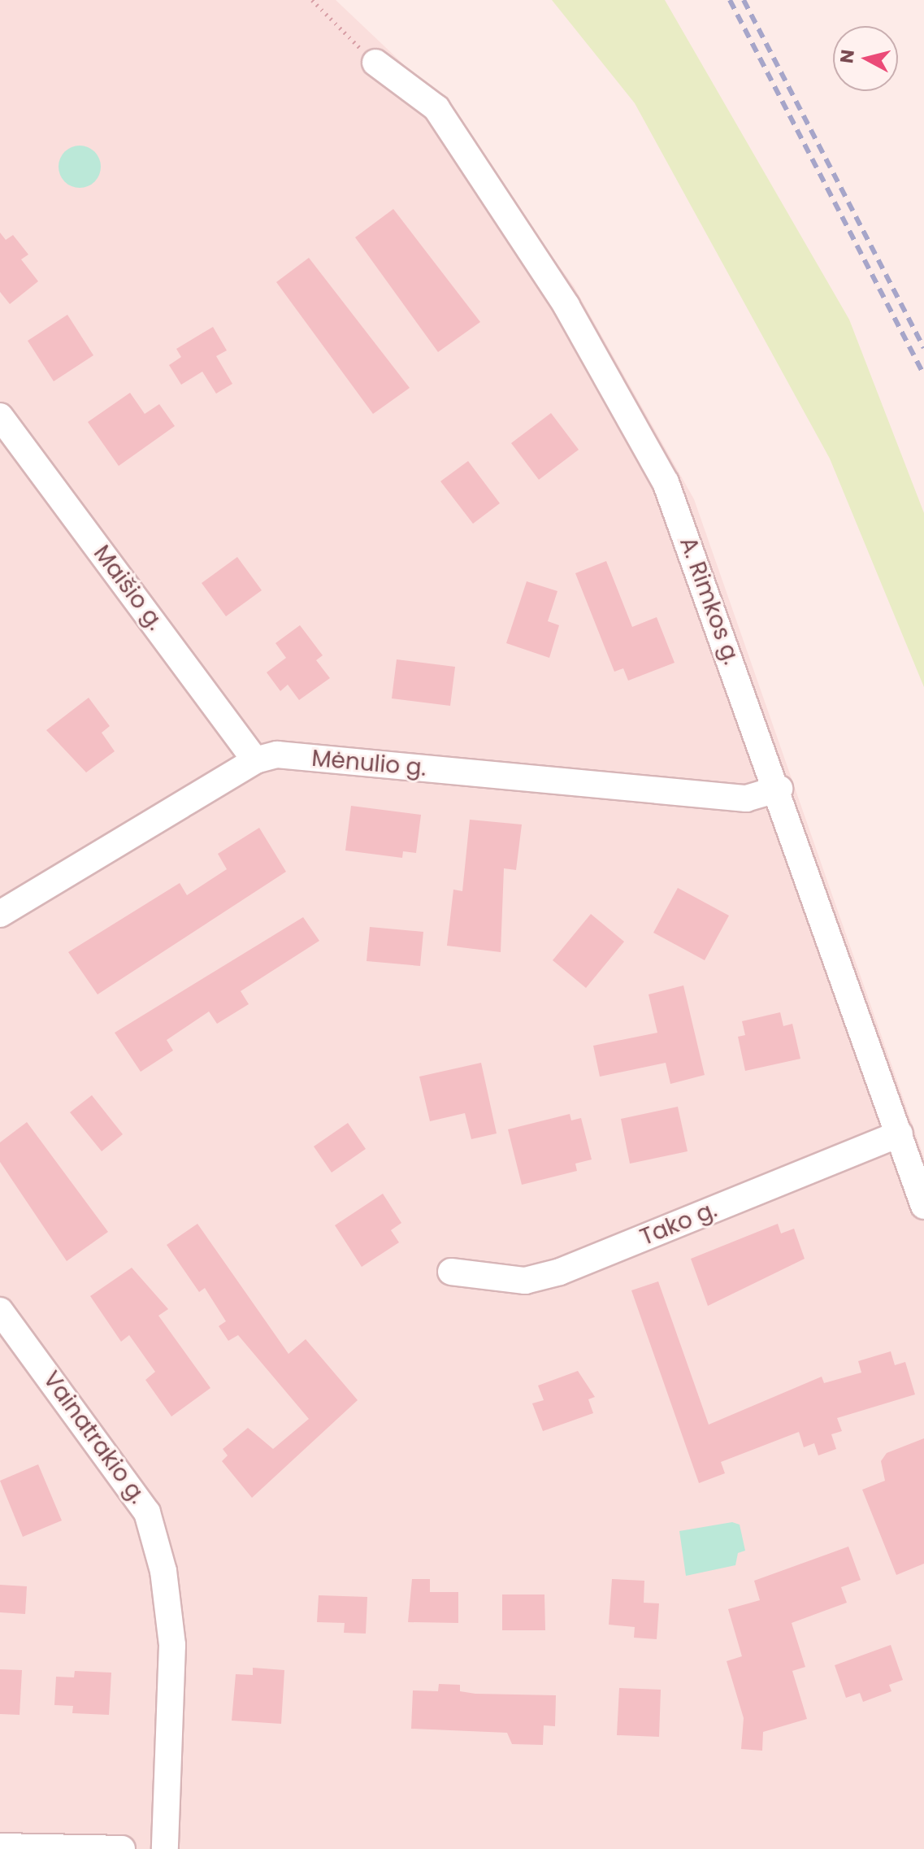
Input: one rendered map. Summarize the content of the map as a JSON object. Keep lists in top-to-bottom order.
{
  "streets": {
    "street": [
      "Maišio g.",
      "A. Rimkos g.",
      "Mėnulio g.",
      "Tako g.",
      "Vainatrakio g."
    ]
  },
  "crossings": [
    ["Maišio g.", "Mėnulio g."],
    ["A. Rimkos g.", "Mėnulio g."],
    ["A. Rimkos g.", "Tako g."]
  ],
  "north": "left"
}
